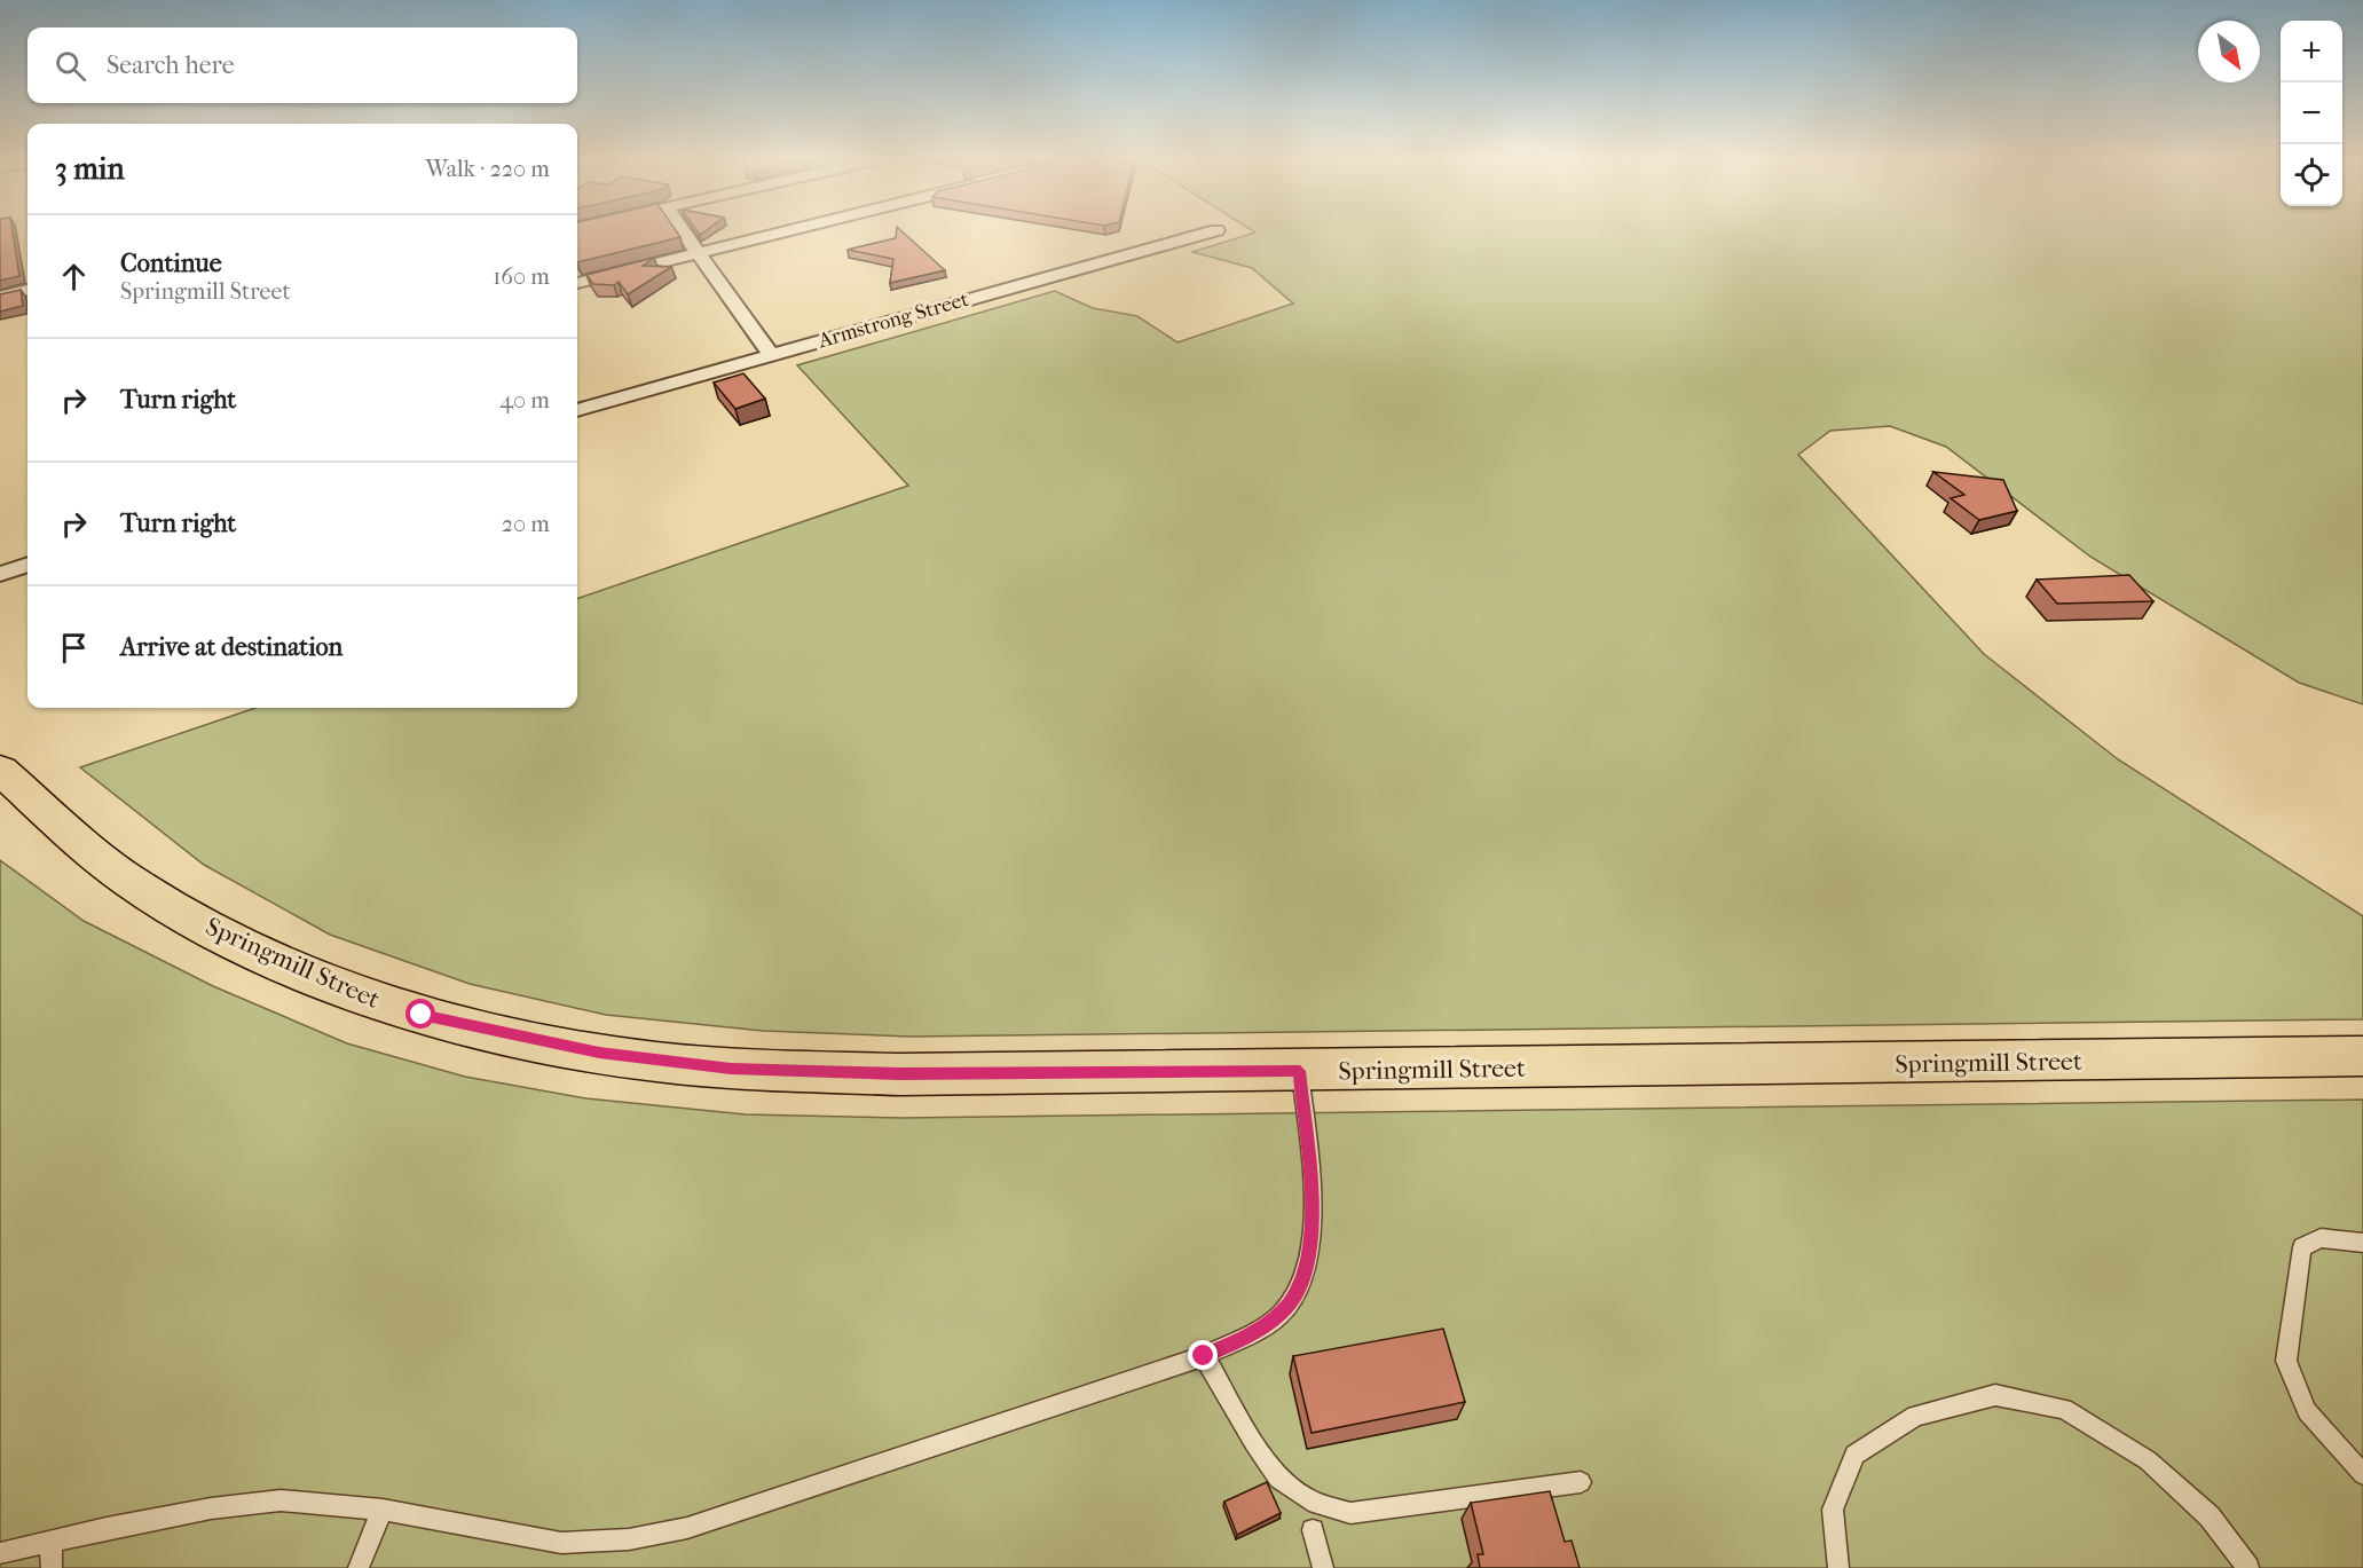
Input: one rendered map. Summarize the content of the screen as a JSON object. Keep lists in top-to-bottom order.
{
  "streets": {
    "main road": ["Springmill Street"],
    "street": ["Armstrong Street"]
  },
  "north": "bottom right",
  "page": {
    "map_buttons": ["+", "−"],
    "search": "Search here",
    "heading": ["3 min", "Walk · 220 m"],
    "list": [
      ["Continue", "Springmill Street", "160 m"],
      ["Turn right", "40 m"],
      ["Turn right", "20 m"],
      "Arrive at destination"
    ]
  }
}
